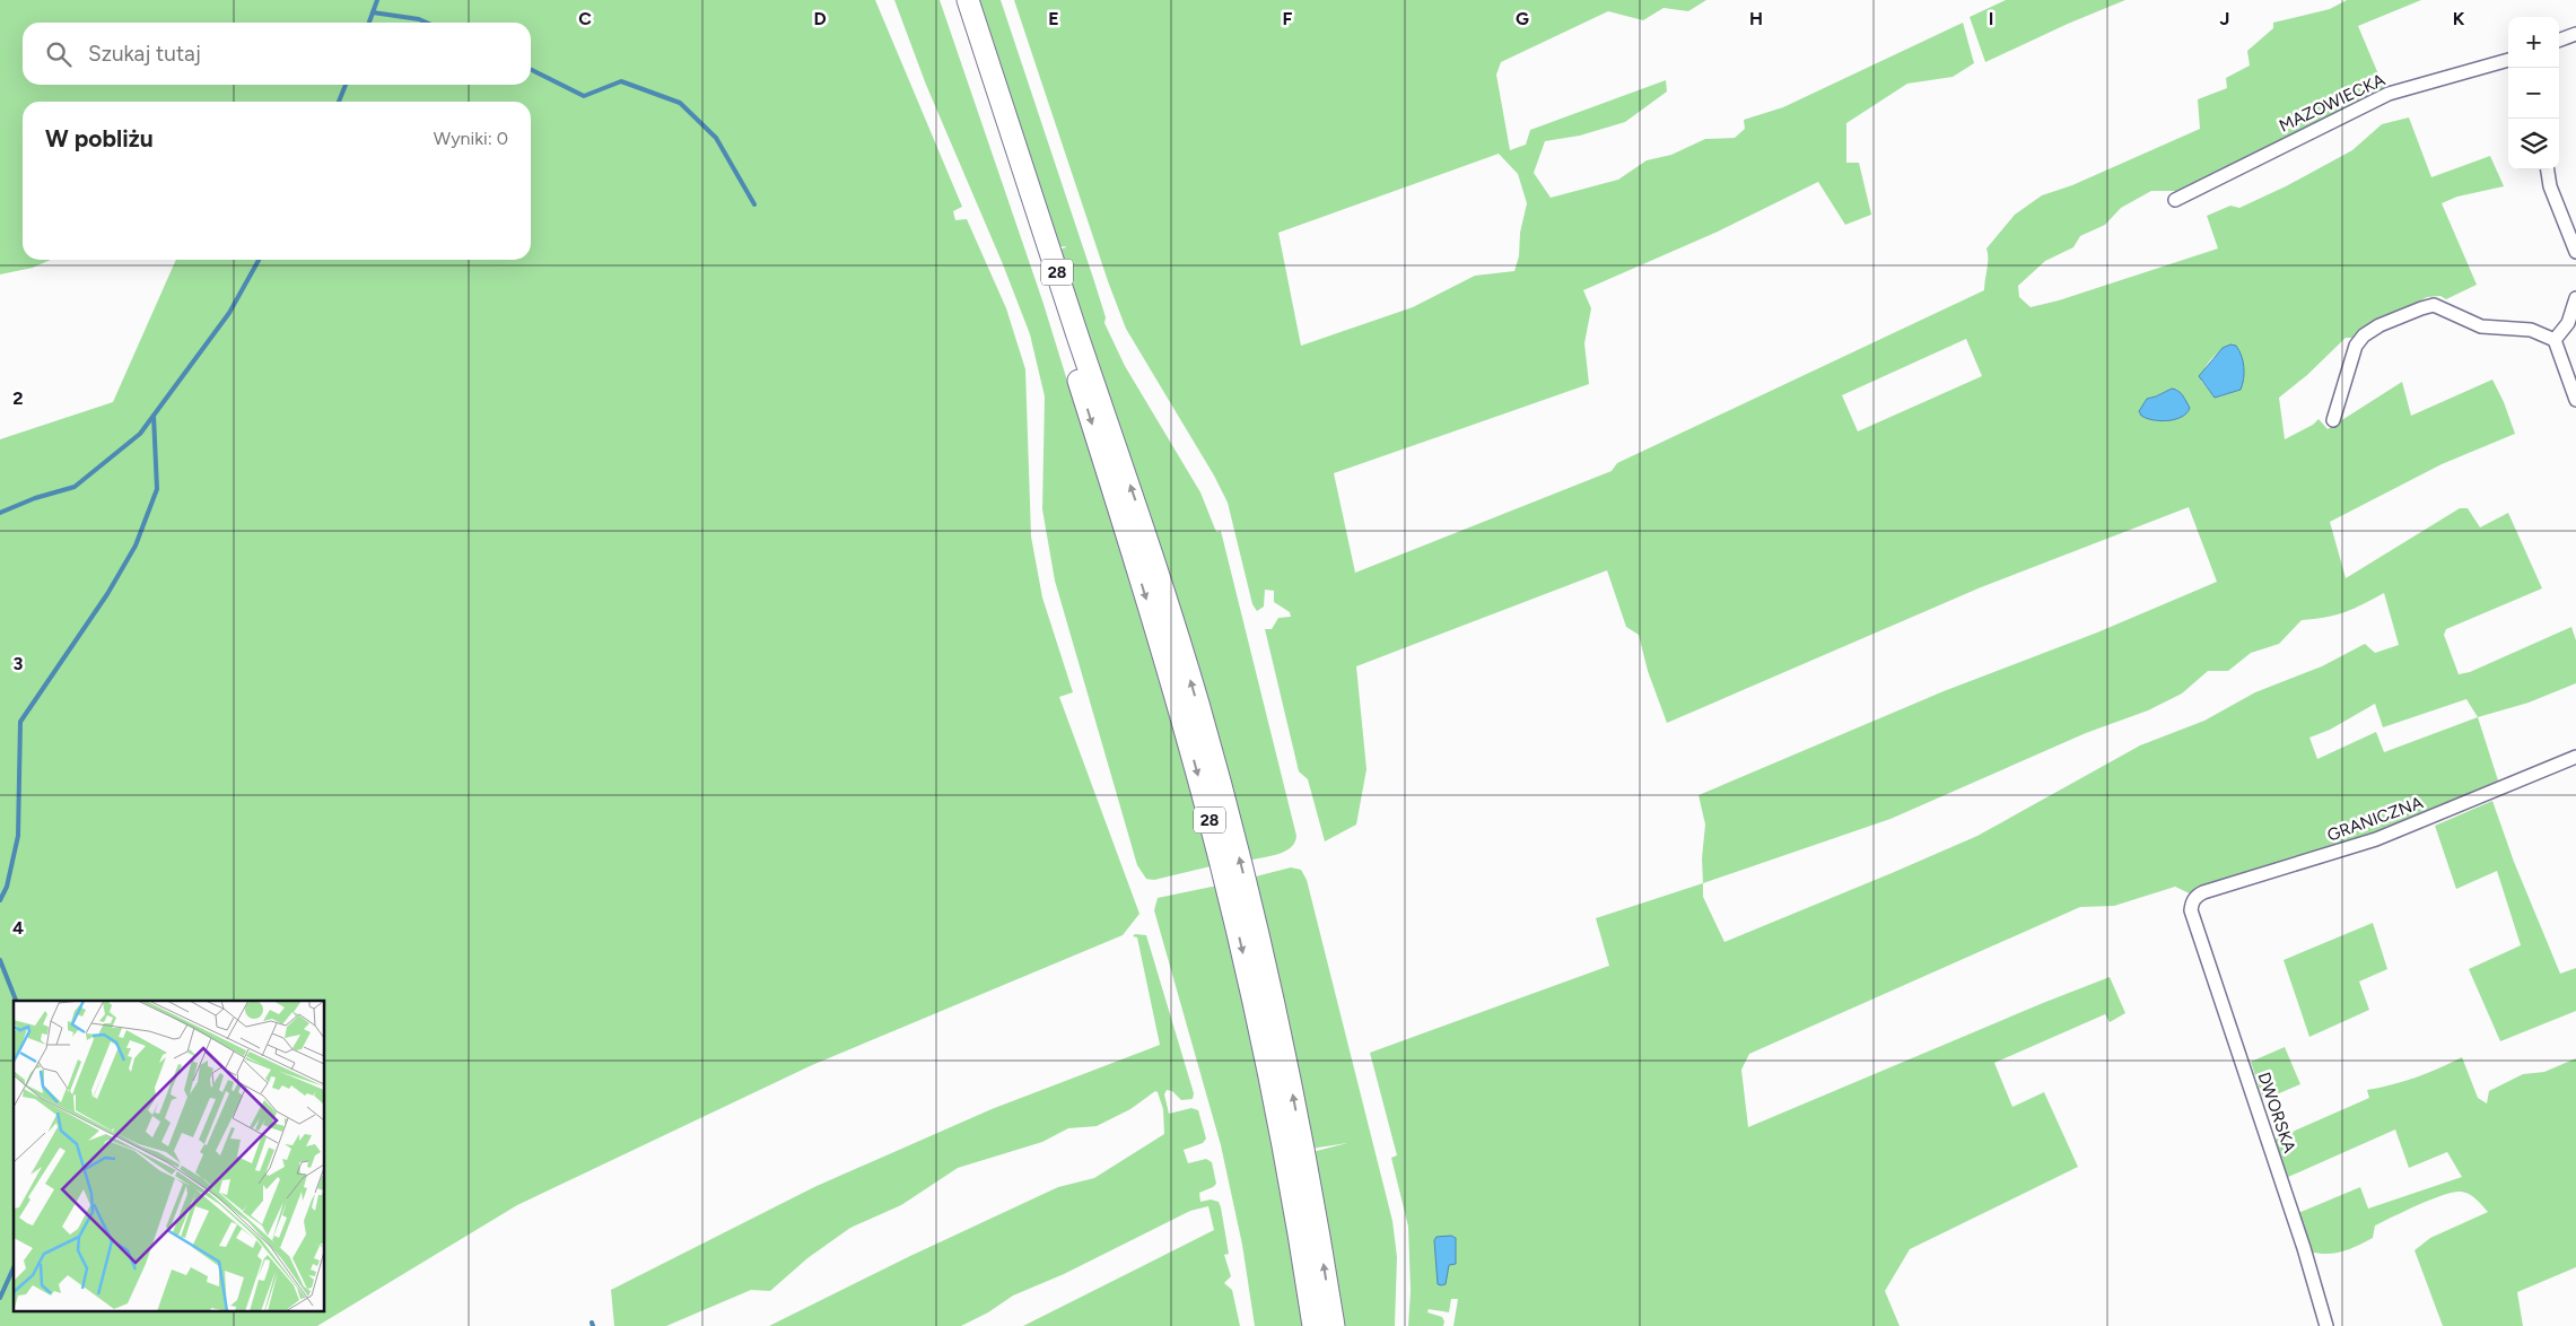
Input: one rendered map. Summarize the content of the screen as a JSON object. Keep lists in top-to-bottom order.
{
  "streets": {
    "main road": ["28"],
    "street": ["MAZOWIECKA", "GRANICZNA", "DWORSKA"]
  },
  "crossings": [
    ["GRANICZNA", "DWORSKA"]
  ],
  "page": {
    "map_buttons": ["+", "−"],
    "search": "Szukaj tutaj",
    "heading": ["W pobliżu", "Wyniki: 0"]
  },
  "grid": {
    "columns": [
      "C",
      "D",
      "E",
      "F",
      "G",
      "H",
      "I",
      "J",
      "K"
    ],
    "rows": ["2", "3", "4"]
  }
}
